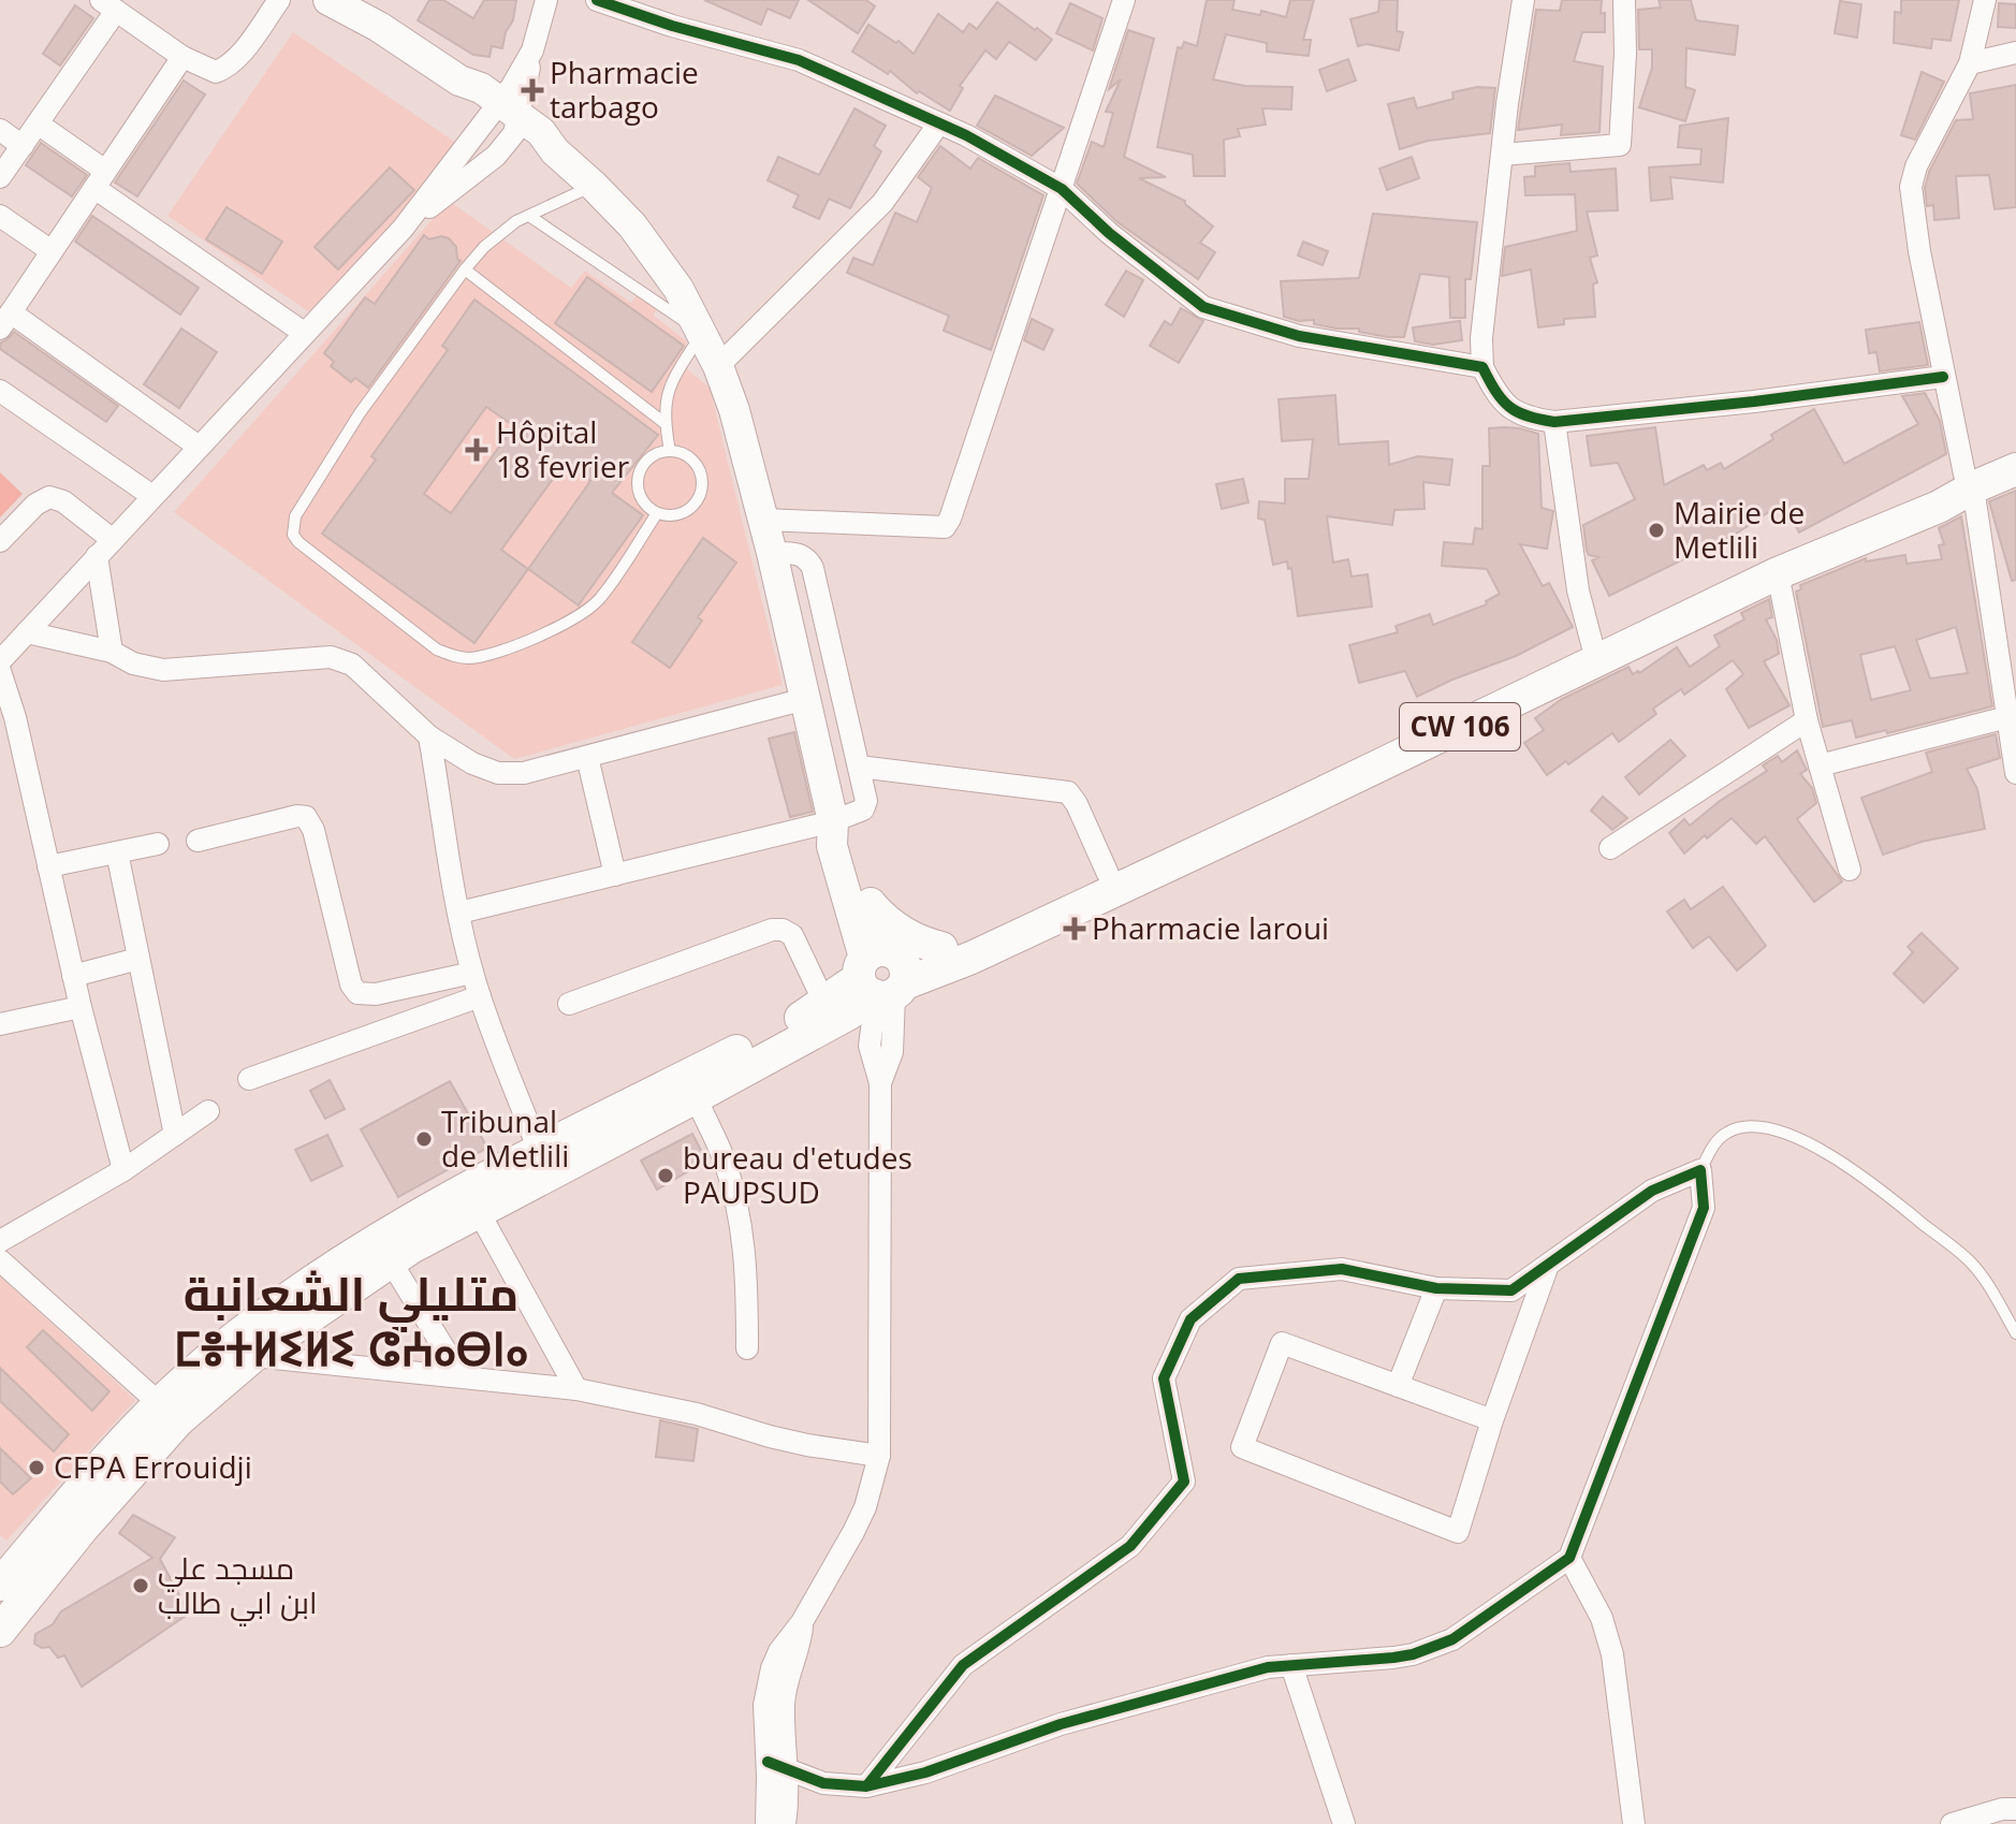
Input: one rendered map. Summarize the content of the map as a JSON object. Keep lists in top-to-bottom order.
{
  "streets": {
    "main road": ["CW 106"]
  },
  "districts": ["متليلي الشعانبة ⵎⴻⵜⵍⵉⵍⵉ ⵛⵄⴰⴱⵏⴰ"],
  "places": {
    "health": ["Pharmacie tarbago", "Hôpital 18 fevrier", "Pharmacie laroui"],
    "other": [
      "Mairie de Metlili",
      "Tribunal de Metlili",
      "bureau d'etudes PAUPSUD",
      "CFPA Errouidji",
      "مسجد علي ابن ابي طالب"
    ]
  }
}
